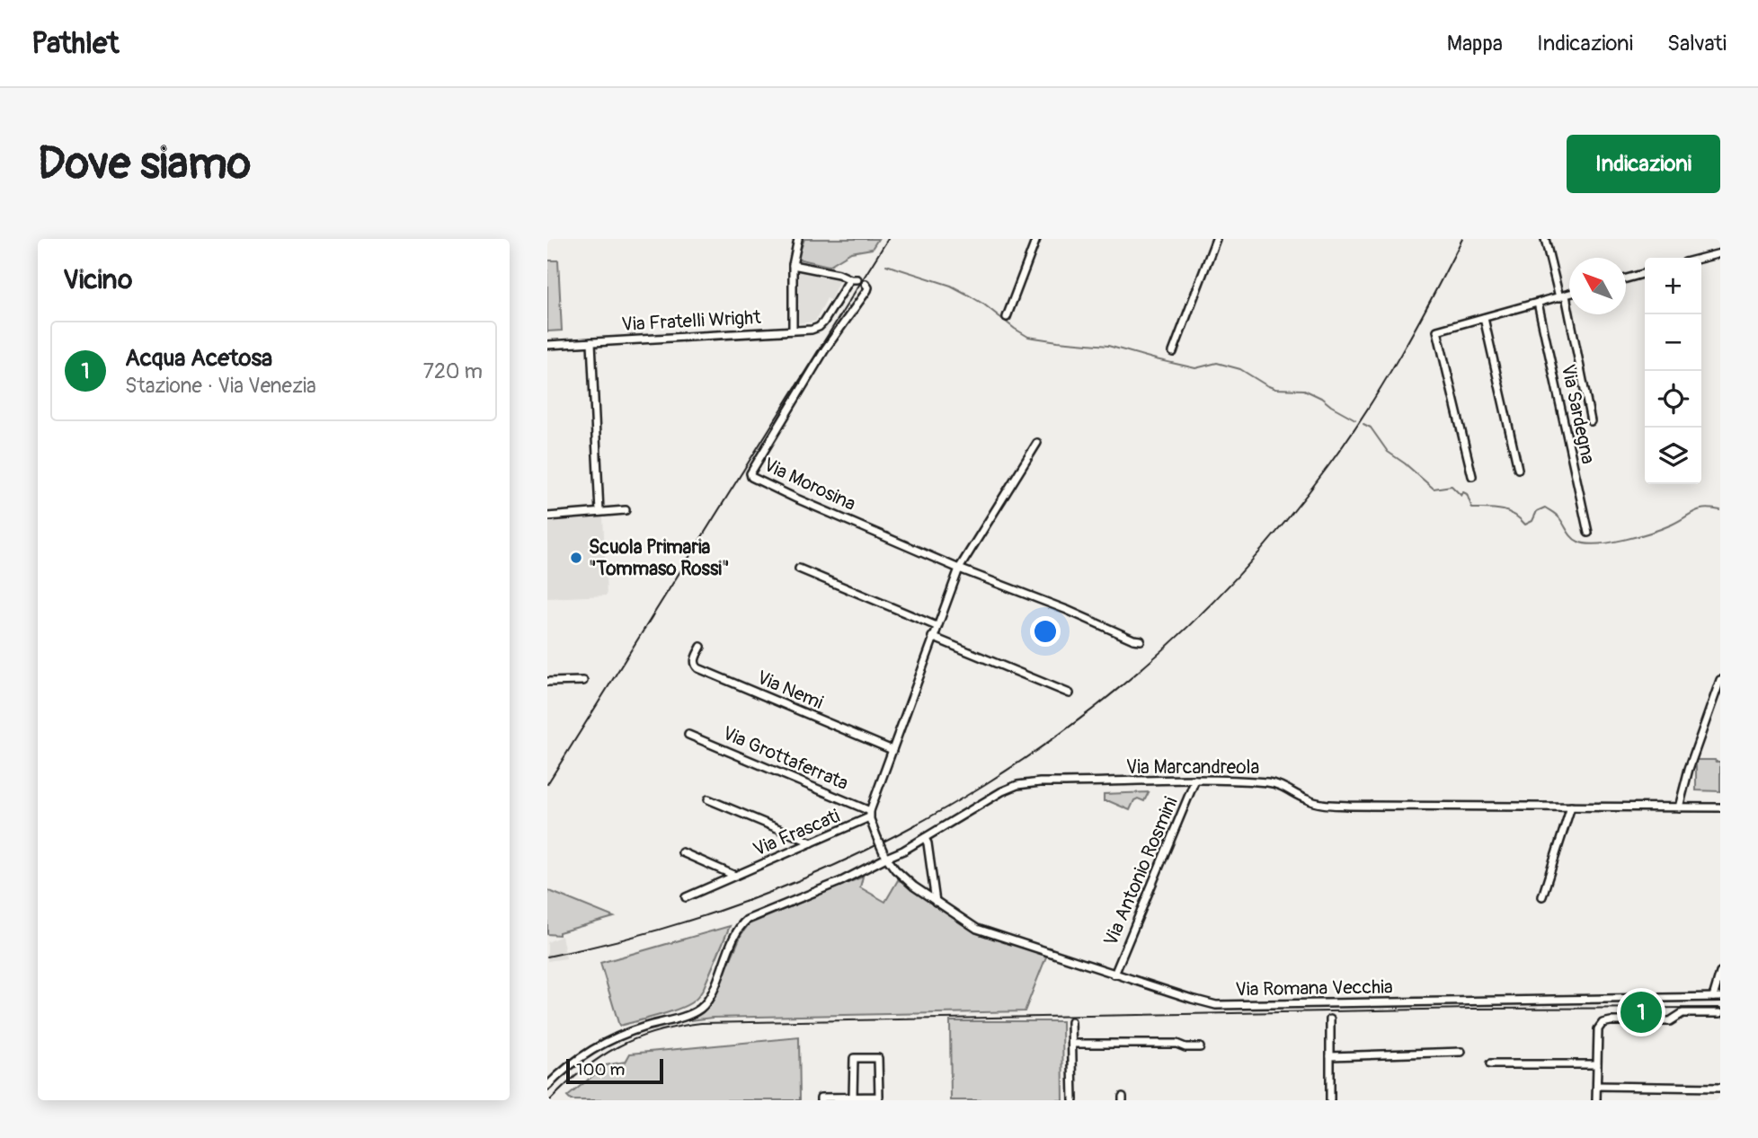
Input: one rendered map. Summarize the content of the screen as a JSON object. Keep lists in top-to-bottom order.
{
  "streets": {
    "street": [
      "Via Fratelli Wright",
      "Via Sardegna",
      "Via Morosina",
      "Via Nemi",
      "Via Grottaferrata",
      "Via Marcandreola",
      "Via Frascati",
      "Via Antonio Rosmini",
      "Via Romana Vecchia"
    ]
  },
  "crossings": [
    ["Via Grottaferrata", "Via Frascati"],
    ["Via Marcandreola", "Via Antonio Rosmini"],
    ["Via Marcandreola", "Via Romana Vecchia"],
    ["Via Antonio Rosmini", "Via Romana Vecchia"]
  ],
  "places": ["Scuola Primaria \"Tommaso Rossi\""],
  "scale_bar": "100 m",
  "north": "top left",
  "page": {
    "header": "Pathlet",
    "nav": ["Mappa", "Indicazioni", "Salvati"],
    "buttons": "Indicazioni",
    "title": "Dove siamo",
    "heading": "Vicino",
    "map_buttons": ["+", "−"],
    "list": [
      {
        "mark": "1",
        "name": "Acqua Acetosa",
        "note": "Stazione · Via Venezia",
        "value": "720 m"
      }
    ],
    "pins": "1",
    "scale": "100 m"
  }
}
